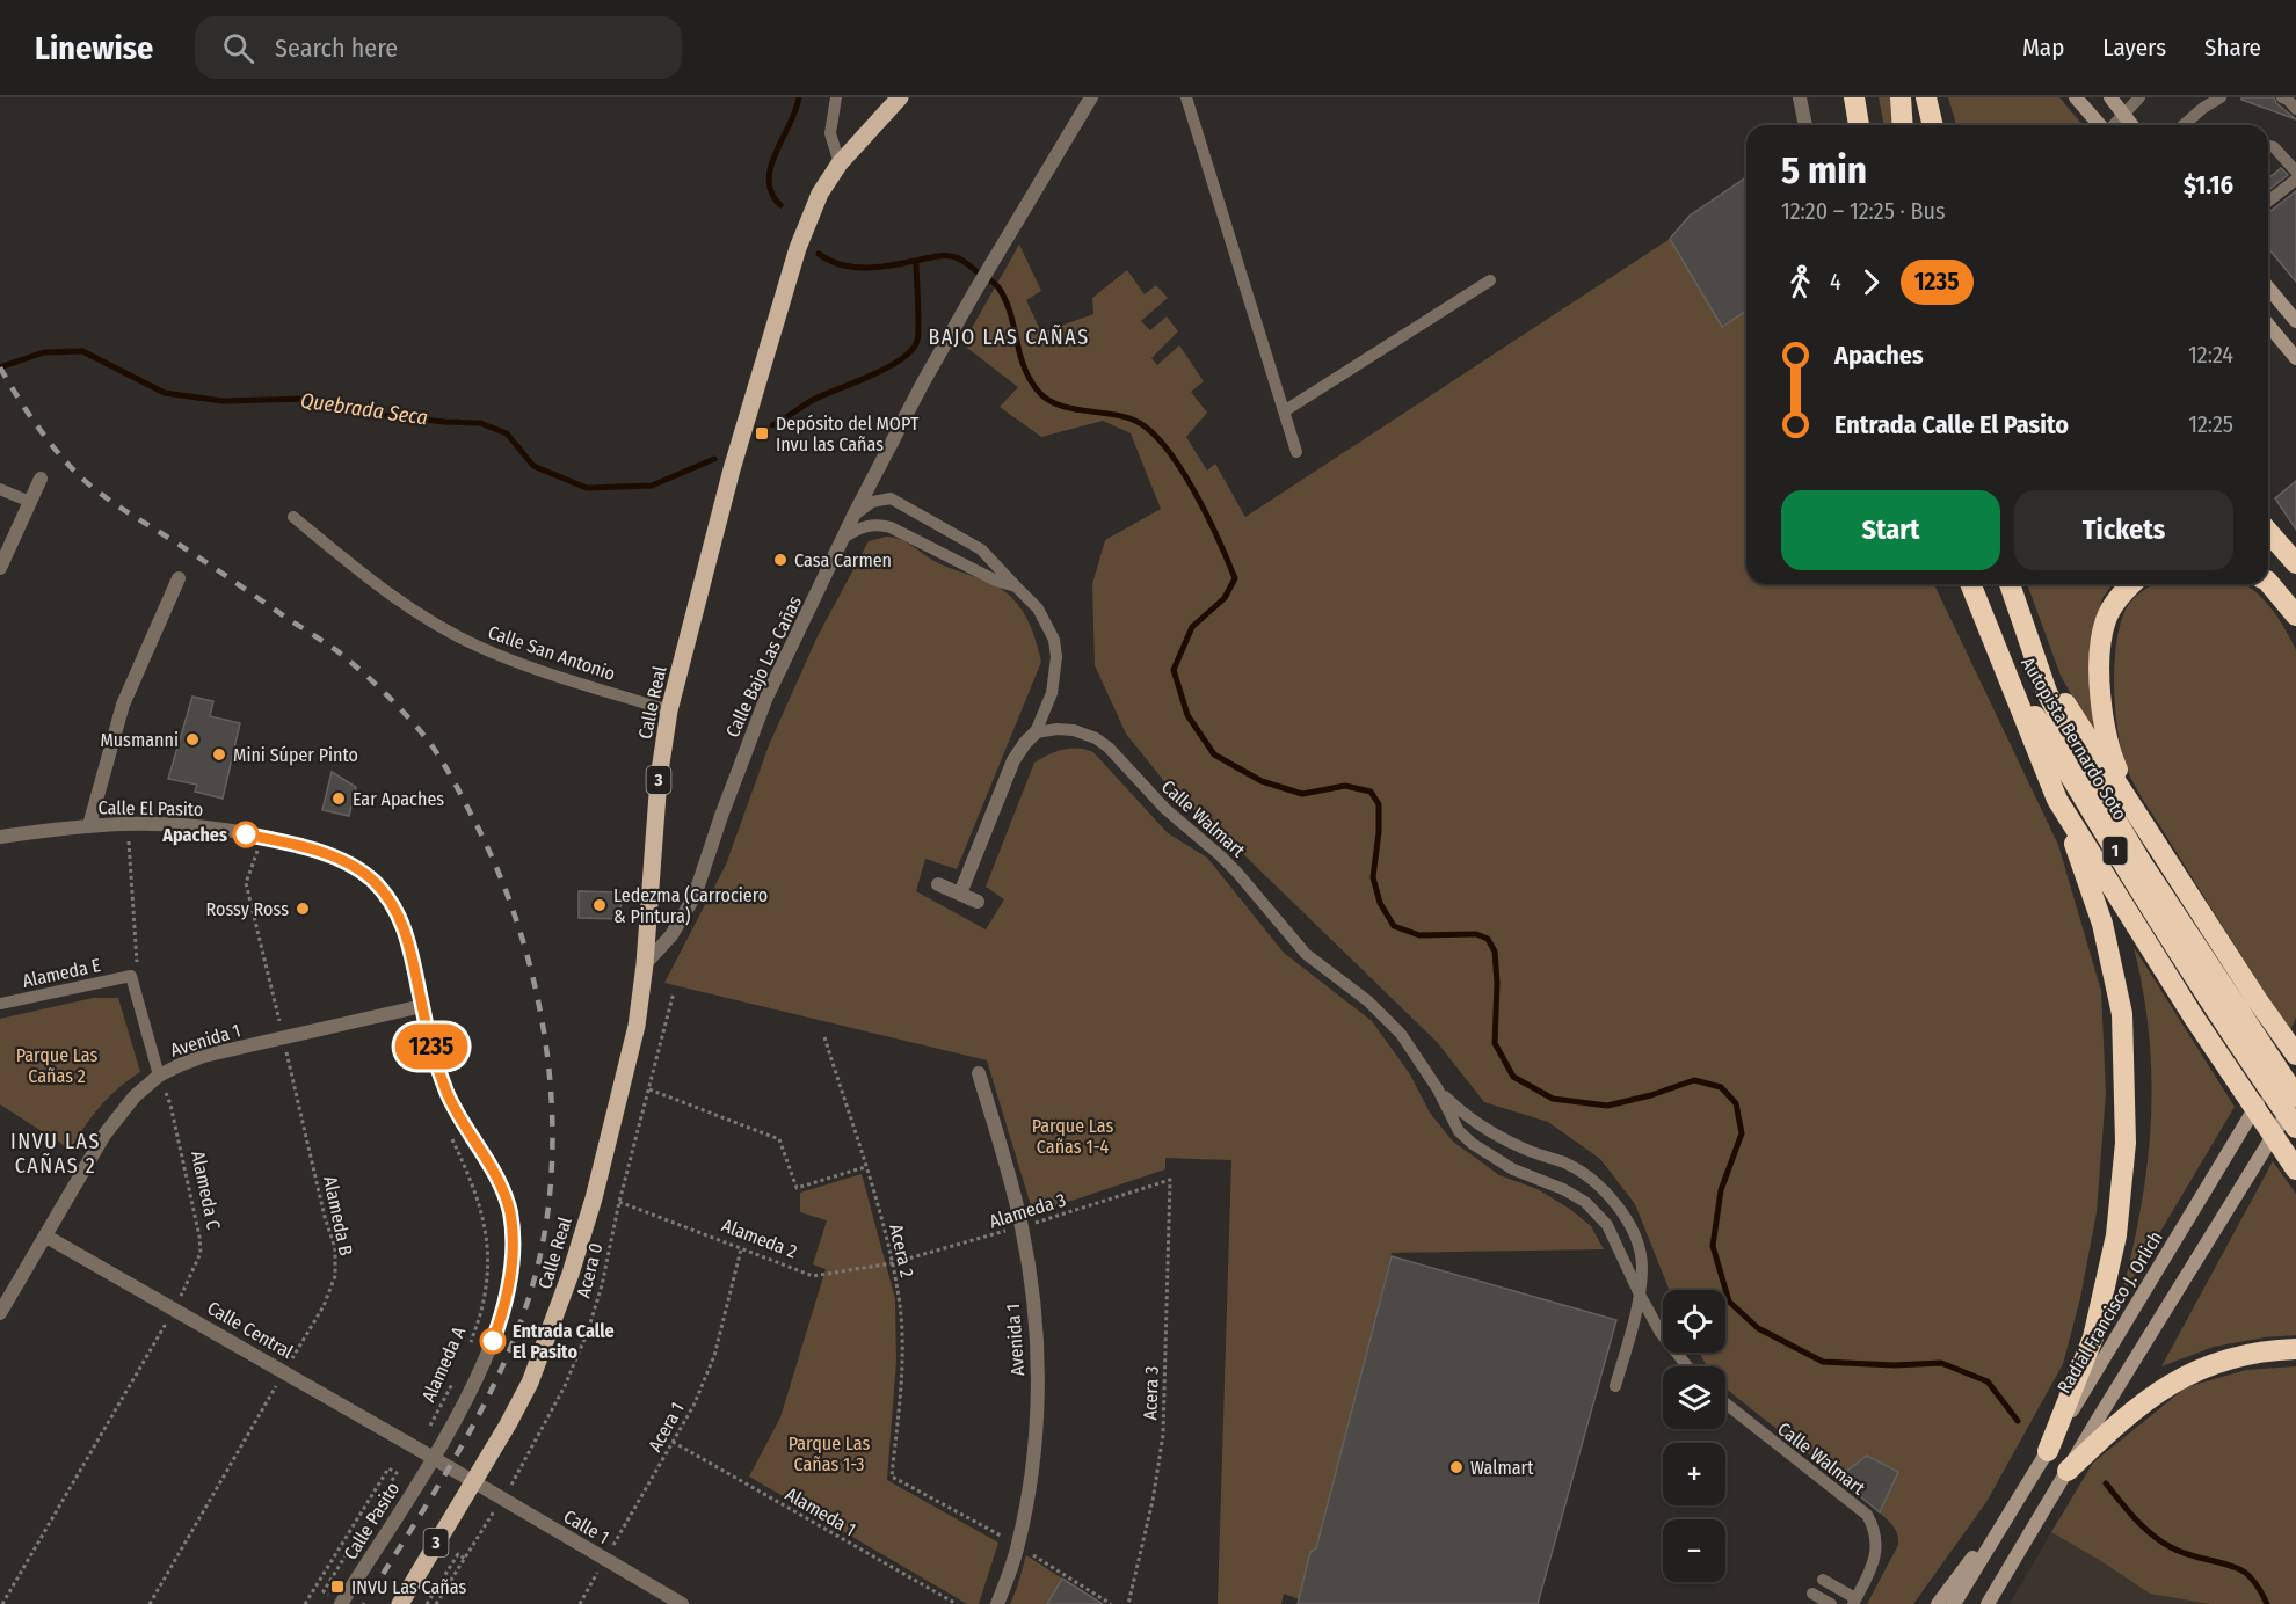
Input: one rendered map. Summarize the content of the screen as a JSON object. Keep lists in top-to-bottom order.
{
  "streets": {
    "highway": ["Autopista Bernardo Soto", "1"],
    "main road": ["Calle Real", "3", "Radial Francisco J. Orlich"],
    "street": [
      "Calle Bajo Las Cañas",
      "Calle El Pasito",
      "Avenida 1",
      "Calle Central",
      "Calle Pasito",
      "Calle 1"
    ],
    "lane": ["Calle San Antonio", "Calle Walmart", "Alameda E"],
    "path": [
      "Alameda C",
      "Alameda 3",
      "Alameda B",
      "Alameda 2",
      "Acera 2",
      "Acera 0",
      "Alameda A",
      "Acera 3",
      "Acera 1",
      "Alameda 1"
    ]
  },
  "crossings": [
    ["Calle San Antonio", "Calle Real"],
    ["Calle Bajo Las Cañas", "Calle Real"],
    ["Calle Real", "Calle Central"],
    ["Calle Real", "Calle 1"],
    ["Autopista Bernardo Soto", "1"],
    ["Calle El Pasito", "Avenida 1"],
    ["Calle El Pasito", "Alameda B"],
    ["Calle El Pasito", "Calle Central"],
    ["Calle El Pasito", "Calle Pasito"],
    ["Avenida 1", "Alameda C"],
    ["Avenida 1", "Alameda 3"],
    ["Avenida 1", "Alameda B"],
    ["Avenida 1", "Acera 2"],
    ["Avenida 1", "Calle Central"],
    ["Alameda C", "Calle Central"],
    ["Alameda 3", "Alameda 2"],
    ["Alameda 3", "Acera 2"],
    ["Alameda 3", "Acera 3"],
    ["Alameda B", "Calle Central"],
    ["Alameda 2", "Acera 2"],
    ["Alameda 2", "Acera 0"],
    ["Alameda 2", "Acera 1"],
    ["Acera 0", "Calle 1"],
    ["Calle Central", "Alameda A"],
    ["Calle Central", "Calle Pasito"],
    ["Calle Central", "Calle 1"],
    ["Acera 1", "Alameda 1"],
    ["Acera 1", "Calle 1"]
  ],
  "districts": ["BAJO LAS CAÑAS", "INVU LAS CAÑAS 2"],
  "water": ["Quebrada Seca"],
  "parks": ["Parque Las Cañas 2", "Parque Las Cañas 1-4", "Parque Las Cañas 1-3"],
  "places": {
    "transit": ["Depósito del MOPT Invu las Cañas", "INVU Las Cañas"],
    "other": [
      "Casa Carmen",
      "Musmanni",
      "Mini Súper Pinto",
      "Ear Apaches",
      "Apaches",
      "Ledezma (Carrociero & Pintura)",
      "Rossy Ross",
      "Entrada Calle El Pasito",
      "Walmart"
    ]
  },
  "lines": ["bus line 1235"],
  "page": {
    "header": "Linewise",
    "search": "Search here",
    "nav": ["Map", "Layers", "Share"],
    "on_map": "1235",
    "heading": ["5 min", "12:20 – 12:25 · Bus", "$1.16"],
    "legs": ["4", "1235"],
    "list": [
      {
        "name": "Apaches",
        "value": "12:24"
      },
      {
        "name": "Entrada Calle El Pasito",
        "value": "12:25"
      }
    ],
    "buttons": ["Start", "Tickets"],
    "map_buttons": ["+", "−"]
  }
}
